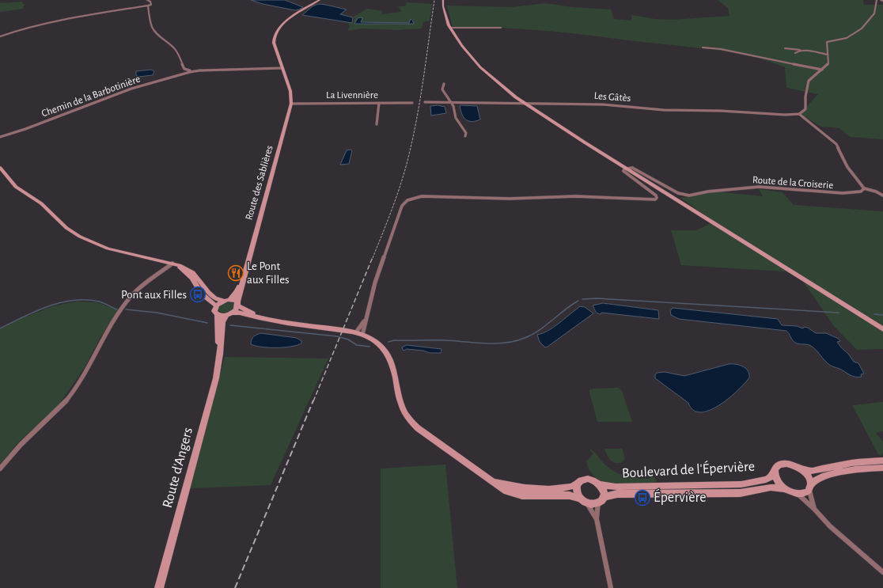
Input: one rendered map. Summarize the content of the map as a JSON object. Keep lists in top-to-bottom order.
{
  "streets": {
    "street": [
      "La Livennière",
      "Chemin de la Barbotinière",
      "Les Gâtès",
      "Route des Sablières",
      "Route de la Croiserie",
      "Route d'Angers",
      "Boulevard de l'Épervière"
    ]
  },
  "crossings": [
    ["La Livennière", "Route des Sablières"],
    ["Chemin de la Barbotinière", "Route des Sablières"],
    ["Route des Sablières", "Route d'Angers"]
  ],
  "places": {
    "restaurant": ["Le Pont aux Filles"],
    "bus stop": ["Pont aux Filles", "Épervière"]
  }
}
